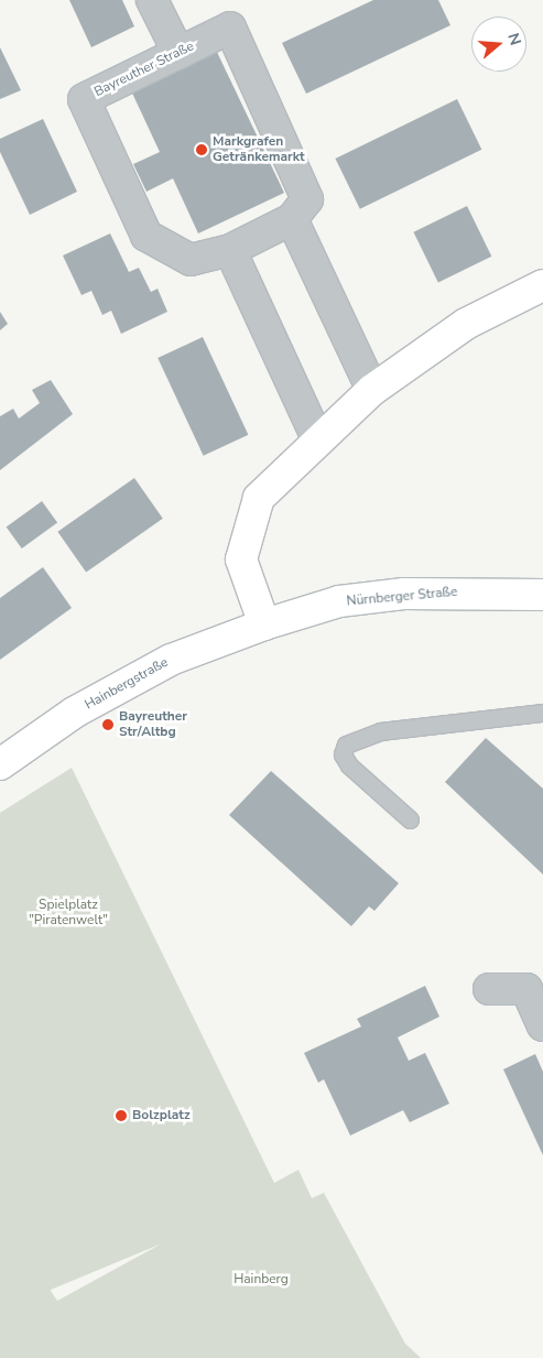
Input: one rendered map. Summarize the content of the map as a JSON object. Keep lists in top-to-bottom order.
{
  "streets": {
    "street": ["Bayreuther Straße", "Nürnberger Straße", "Hainbergstraße"]
  },
  "crossings": [
    ["Nürnberger Straße", "Hainbergstraße"]
  ],
  "parks": ["Spielplatz \"Piratenwelt\"", "Hainberg"],
  "places": ["Markgrafen Getränkemarkt", "Bayreuther Str/Altbg", "Bolzplatz"],
  "north": "right"
}
